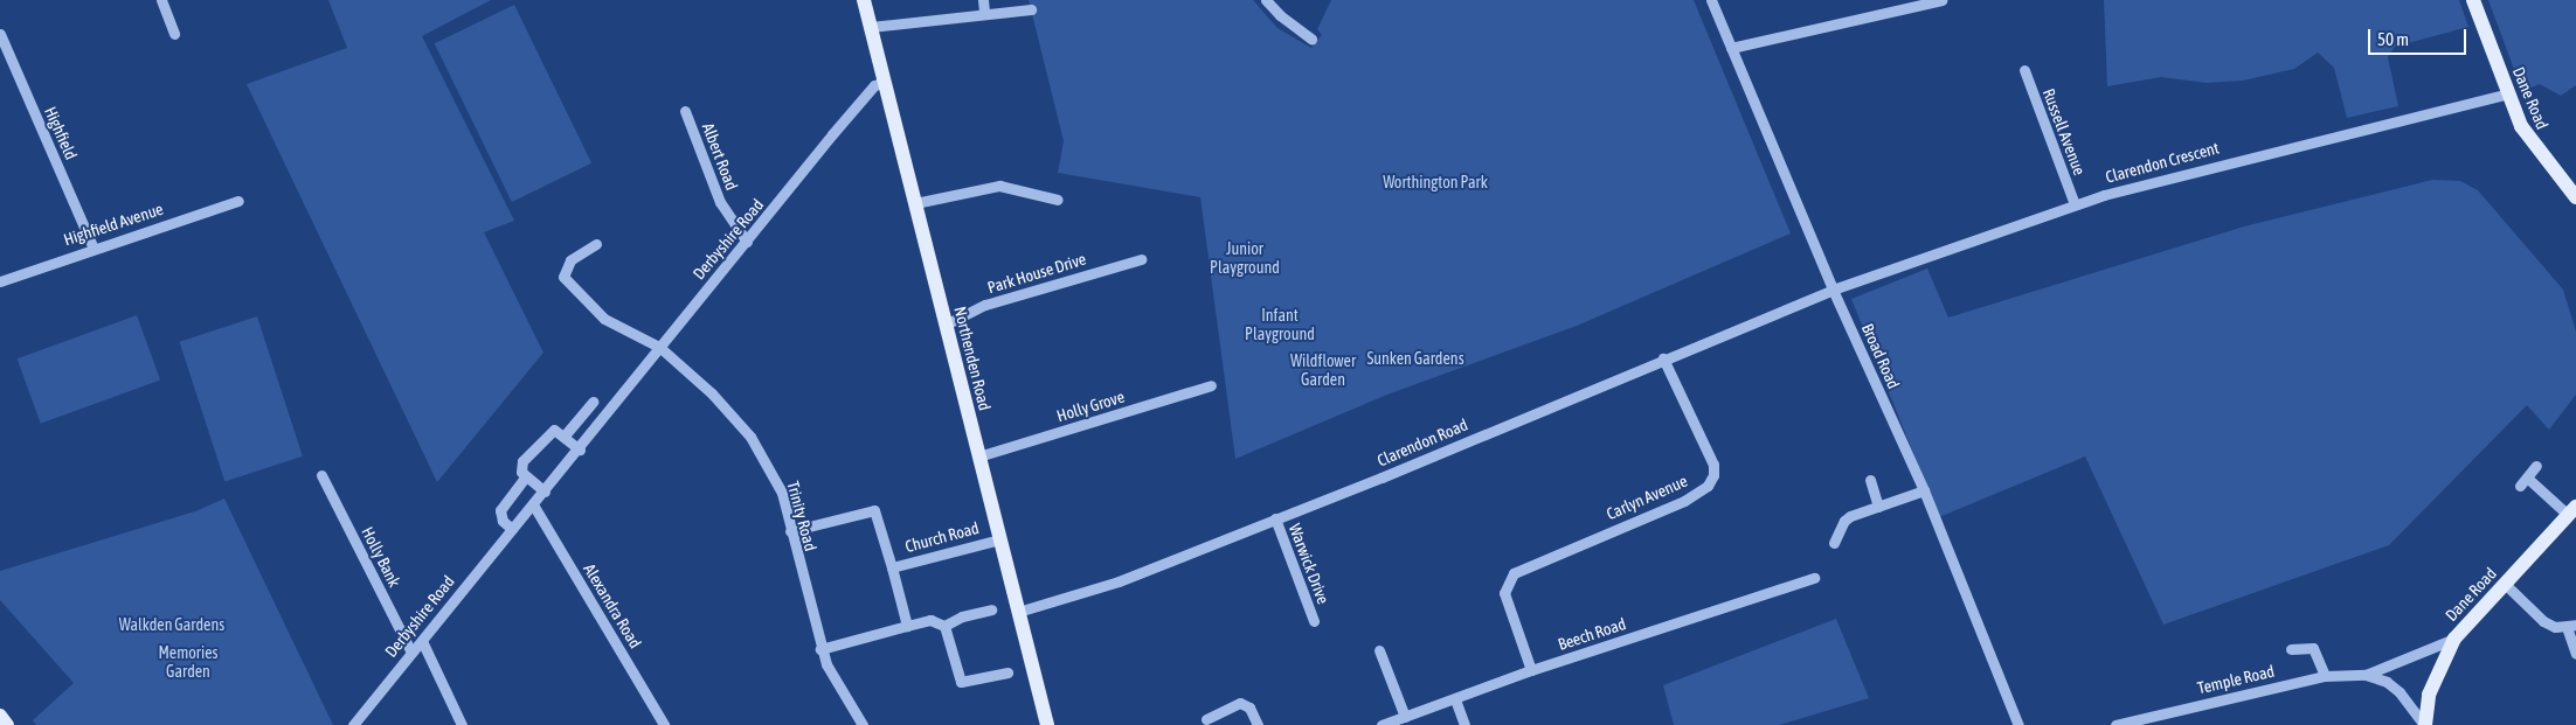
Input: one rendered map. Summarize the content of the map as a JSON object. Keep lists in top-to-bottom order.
{
  "streets": {
    "main road": ["Dane Road", "Northenden Road"],
    "street": [
      "Russell Avenue",
      "Highfield",
      "Albert Road",
      "Clarendon Crescent",
      "Highfield Avenue",
      "Derbyshire Road",
      "Park House Drive",
      "Broad Road",
      "Holly Grove",
      "Clarendon Road",
      "Carlyn Avenue",
      "Trinity Road",
      "Church Road",
      "Holly Bank",
      "Warwick Drive",
      "Alexandra Road",
      "Beech Road",
      "Temple Road"
    ]
  },
  "crossings": [
    ["Dane Road", "Clarendon Crescent"],
    ["Dane Road", "Temple Road"],
    ["Russell Avenue", "Clarendon Crescent"],
    ["Highfield", "Highfield Avenue"],
    ["Albert Road", "Derbyshire Road"],
    ["Clarendon Crescent", "Broad Road"],
    ["Clarendon Crescent", "Clarendon Road"],
    ["Derbyshire Road", "Northenden Road"],
    ["Derbyshire Road", "Trinity Road"],
    ["Derbyshire Road", "Holly Bank"],
    ["Derbyshire Road", "Alexandra Road"],
    ["Park House Drive", "Northenden Road"],
    ["Broad Road", "Clarendon Road"],
    ["Northenden Road", "Holly Grove"],
    ["Northenden Road", "Clarendon Road"],
    ["Northenden Road", "Church Road"],
    ["Clarendon Road", "Carlyn Avenue"],
    ["Clarendon Road", "Warwick Drive"],
    ["Carlyn Avenue", "Beech Road"]
  ],
  "parks": [
    "Worthington Park",
    "Junior Playground",
    "Infant Playground",
    "Sunken Gardens",
    "Wildflower Garden",
    "Walkden Gardens",
    "Memories Garden"
  ],
  "scale_bar": "50 m"
}
